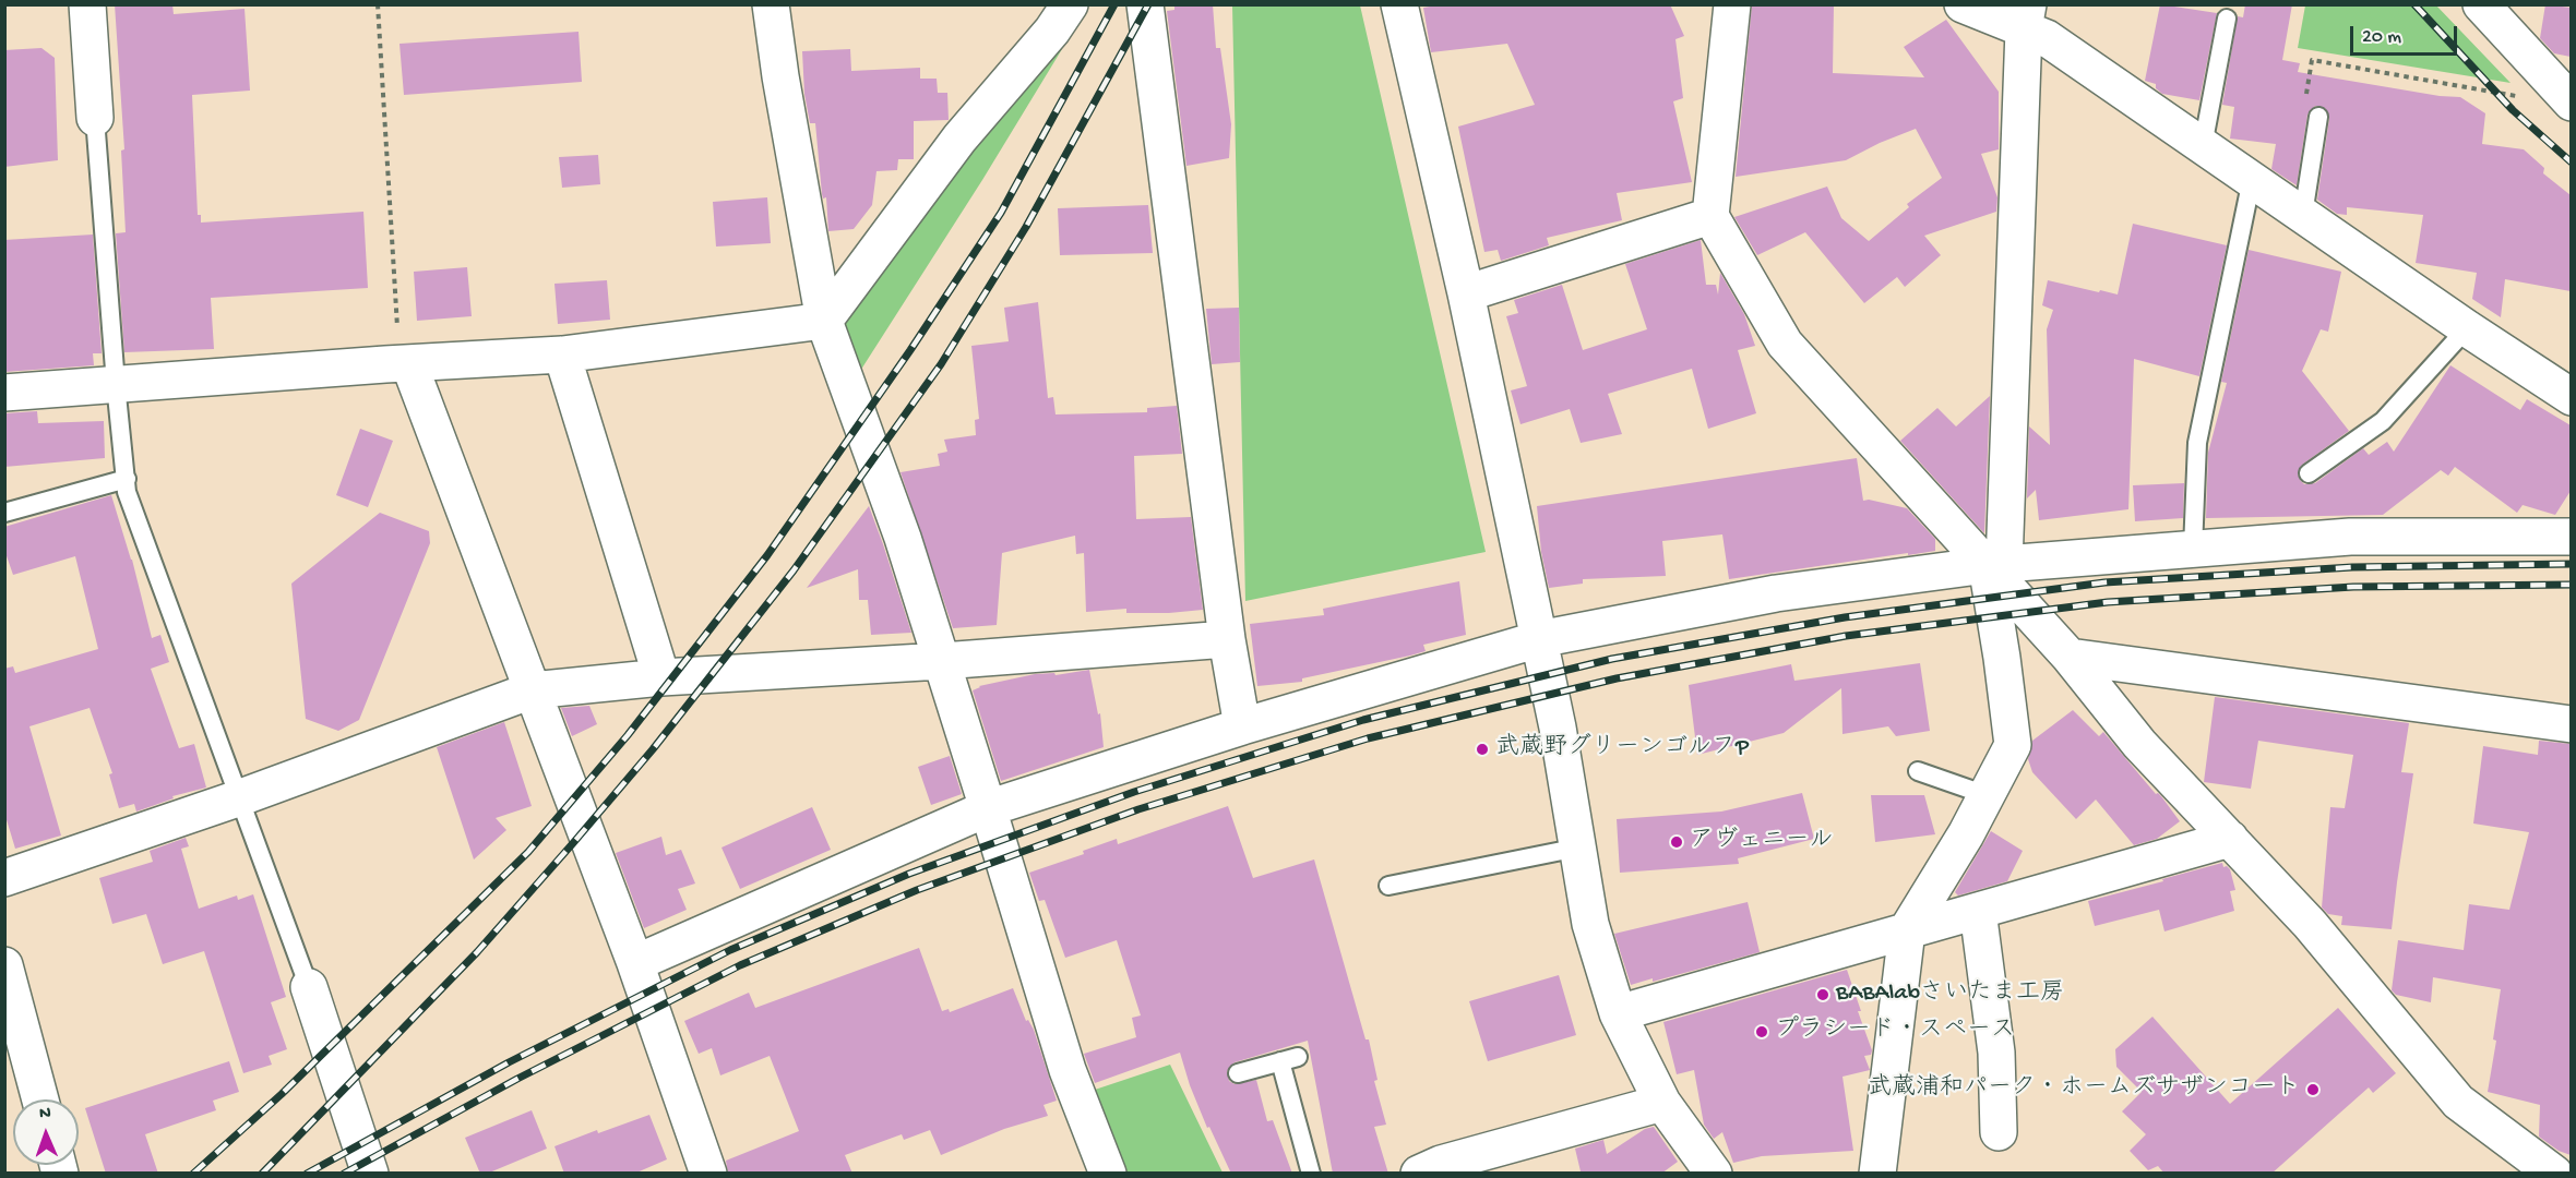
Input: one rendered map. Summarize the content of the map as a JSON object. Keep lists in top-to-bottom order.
{
  "places": [
    "武蔵野グリーンゴルフP",
    "アヴェニール",
    "BABAlabさいたま工房",
    "プラシード・スペース",
    "武蔵浦和パーク・ホームズサザンコート"
  ],
  "scale_bar": "20 m",
  "north": "top"
}
